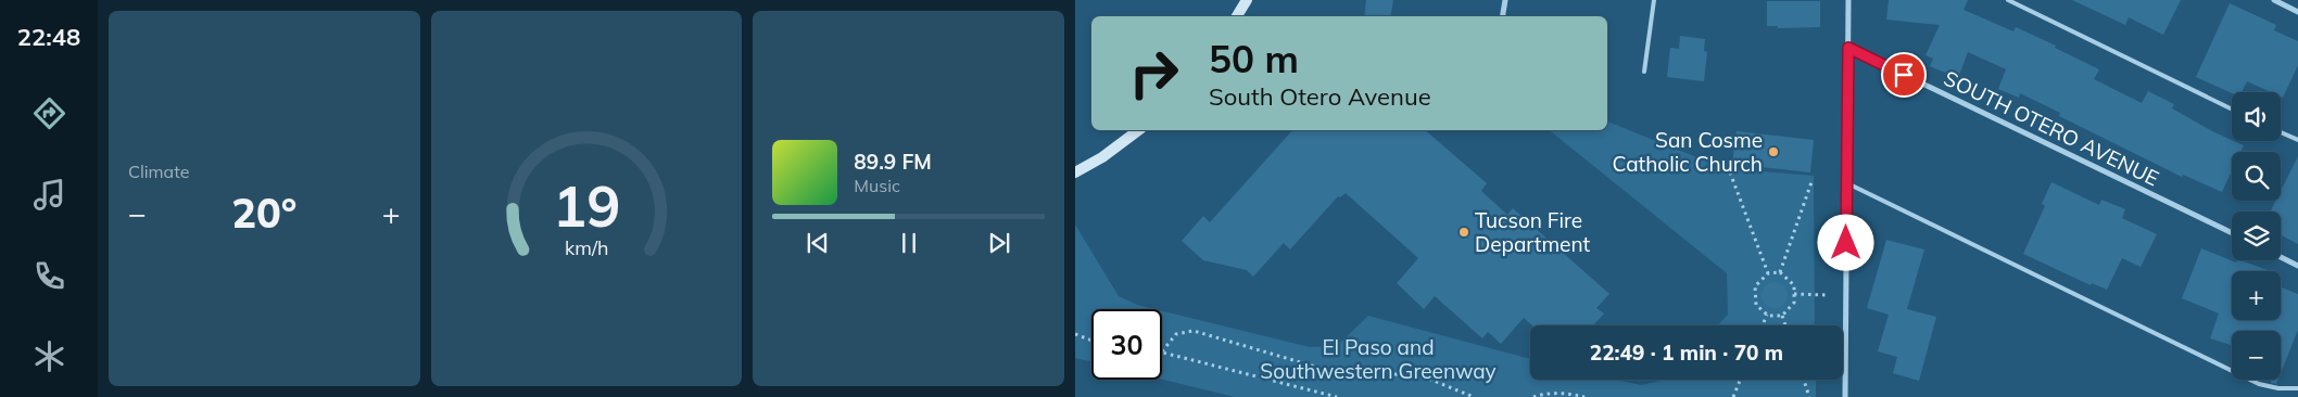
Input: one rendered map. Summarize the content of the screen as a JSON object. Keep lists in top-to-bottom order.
{
  "streets": {
    "street": ["SOUTH OTERO AVENUE"]
  },
  "parks": ["El Paso and Southwestern Greenway"],
  "places": ["San Cosme Catholic Church", "Tucson Fire Department"],
  "page": {
    "tabs": "22:48",
    "tile": "Climate",
    "turn": ["50 m", "South Otero Avenue"],
    "map_buttons": ["+", "−"],
    "song": ["89.9 FM", "Music"],
    "heat": ["−", "20°", "+"],
    "limit": "30",
    "trip": "22:49 · 1 min · 70 m",
    "gauge": ["19", "km/h"]
  }
}
